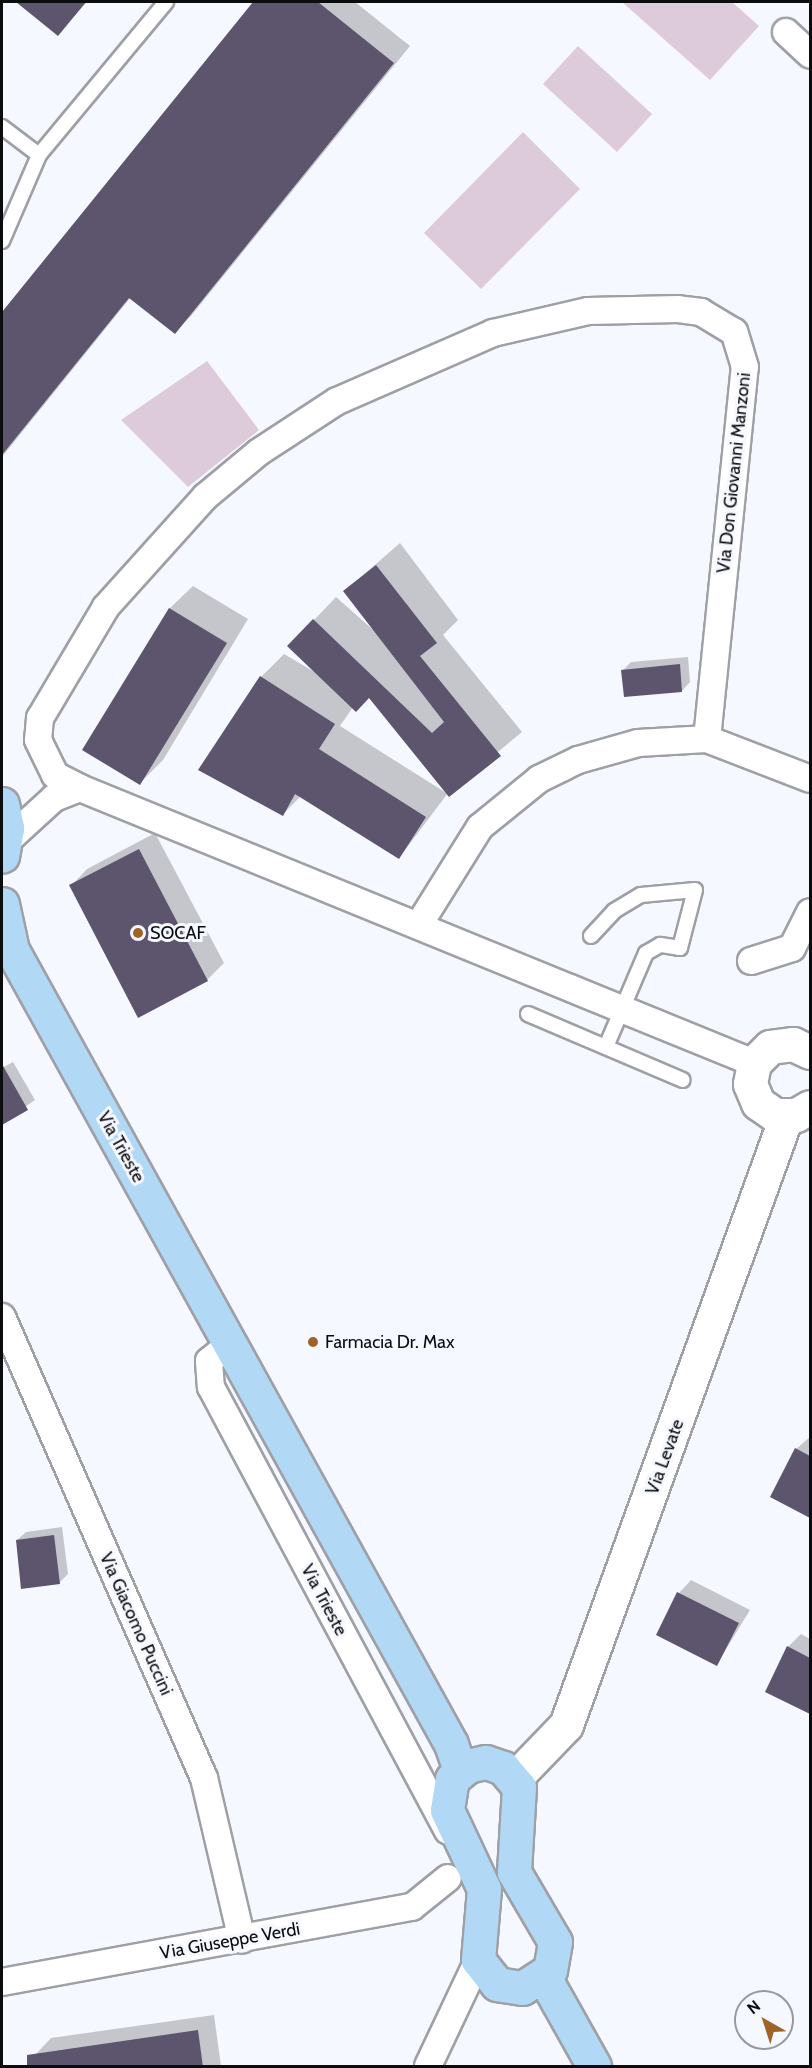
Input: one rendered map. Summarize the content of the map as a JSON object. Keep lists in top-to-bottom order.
{
  "streets": {
    "main road": ["Via Trieste"],
    "street": [
      "Via Don Giovanni Manzoni",
      "Via Levate",
      "Via Giacomo Puccini",
      "Via Giuseppe Verdi"
    ]
  },
  "crossings": [
    ["Via Trieste", "Via Giuseppe Verdi"],
    ["Via Giacomo Puccini", "Via Giuseppe Verdi"]
  ],
  "places": ["SOCAF", "Farmacia Dr. Max"],
  "north": "top left"
}
